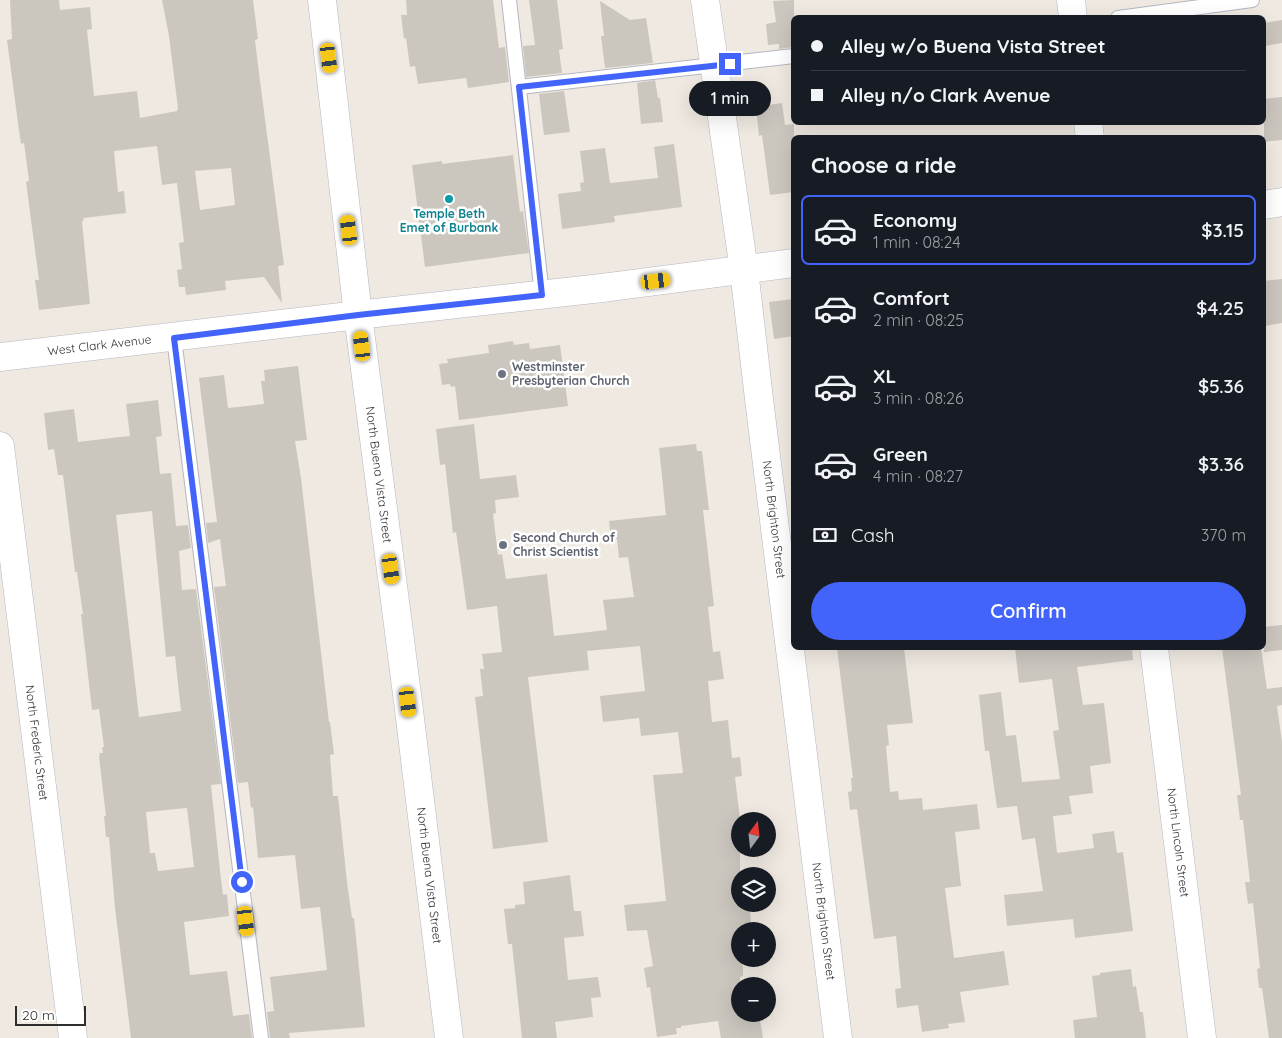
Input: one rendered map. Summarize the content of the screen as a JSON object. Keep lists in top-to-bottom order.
{
  "streets": {
    "street": [
      "West Clark Avenue",
      "North Buena Vista Street",
      "North Brighton Street",
      "North Frederic Street",
      "North Lincoln Street"
    ]
  },
  "crossings": [
    ["West Clark Avenue", "North Buena Vista Street"],
    ["West Clark Avenue", "North Brighton Street"]
  ],
  "places": ["Temple Beth Emet of Burbank", "Westminster Presbyterian Church", "Second Church of Christ Scientist"],
  "scale_bar": "20 m",
  "north": "top",
  "page": {
    "banner": ["Alley w/o Buena Vista Street", "Alley n/o Clark Avenue"],
    "bubble": "1 min",
    "heading": "Choose a ride",
    "list": [
      {
        "name": "Economy",
        "note": "1 min · 08:24",
        "value": "$3.15"
      },
      {
        "name": "Comfort",
        "note": "2 min · 08:25",
        "value": "$4.25"
      },
      {
        "name": "XL",
        "note": "3 min · 08:26",
        "value": "$5.36"
      },
      {
        "name": "Green",
        "note": "4 min · 08:27",
        "value": "$3.36"
      }
    ],
    "pay": ["Cash", "370 m"],
    "buttons": "Confirm",
    "map_buttons": ["+", "−"],
    "scale": "20 m"
  }
}
